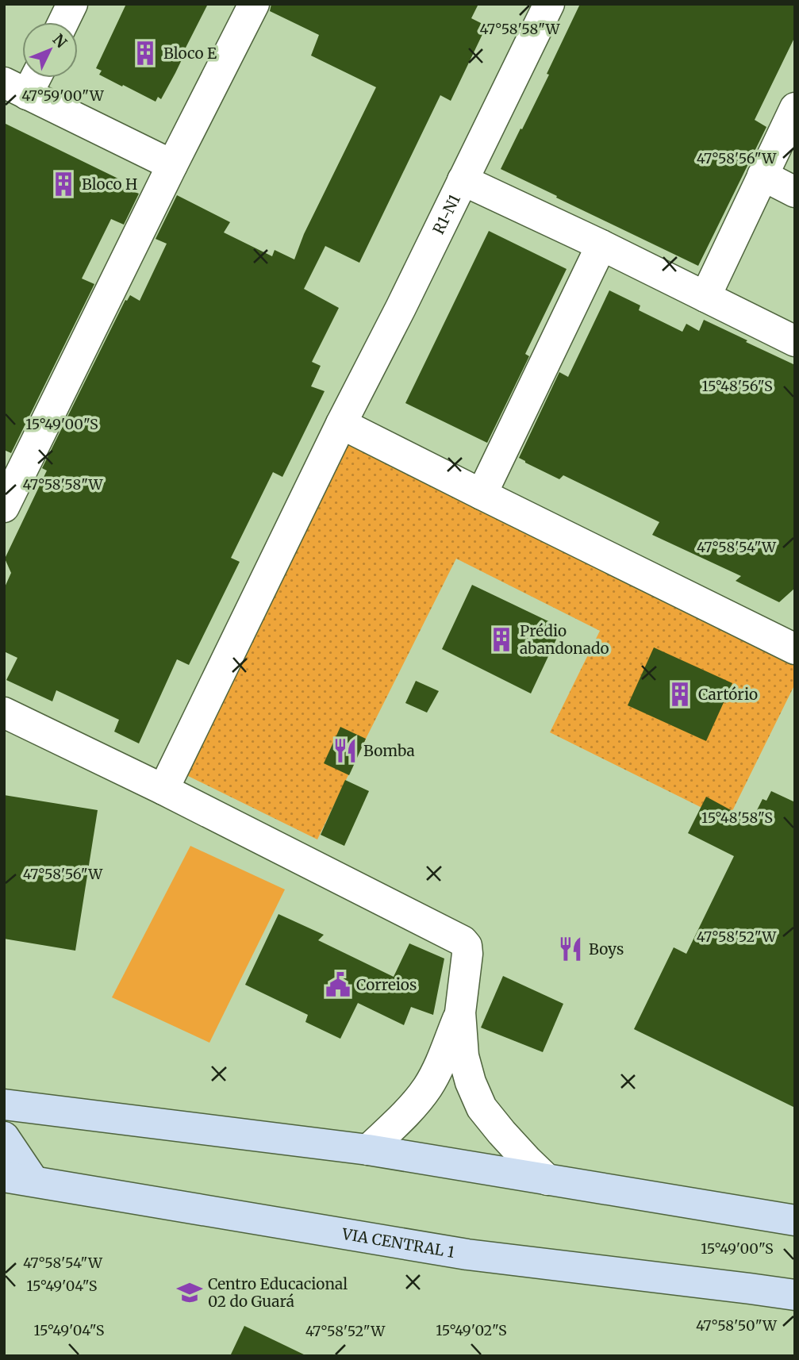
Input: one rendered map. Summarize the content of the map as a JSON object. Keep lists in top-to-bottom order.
{
  "streets": {
    "main road": ["VIA CENTRAL 1"],
    "street": ["R1-N1"]
  },
  "places": {
    "building": [
      "Bloco E",
      "Bloco H",
      "Prédio abandonado",
      "Cartório"
    ],
    "restaurant": ["Bomba", "Boys"],
    "public building": ["Correios"],
    "school or university": ["Centro Educacional 02 do Guará"]
  },
  "north": "top right",
  "coordinates": [
    "47°58'58\"W",
    "47°59'00\"W",
    "47°58'56\"W",
    "15°48'56\"S",
    "15°49'00\"S",
    "47°58'54\"W",
    "15°48'58\"S",
    "47°58'52\"W",
    "15°49'04\"S",
    "47°58'50\"W",
    "15°49'02\"S"
  ]
}
